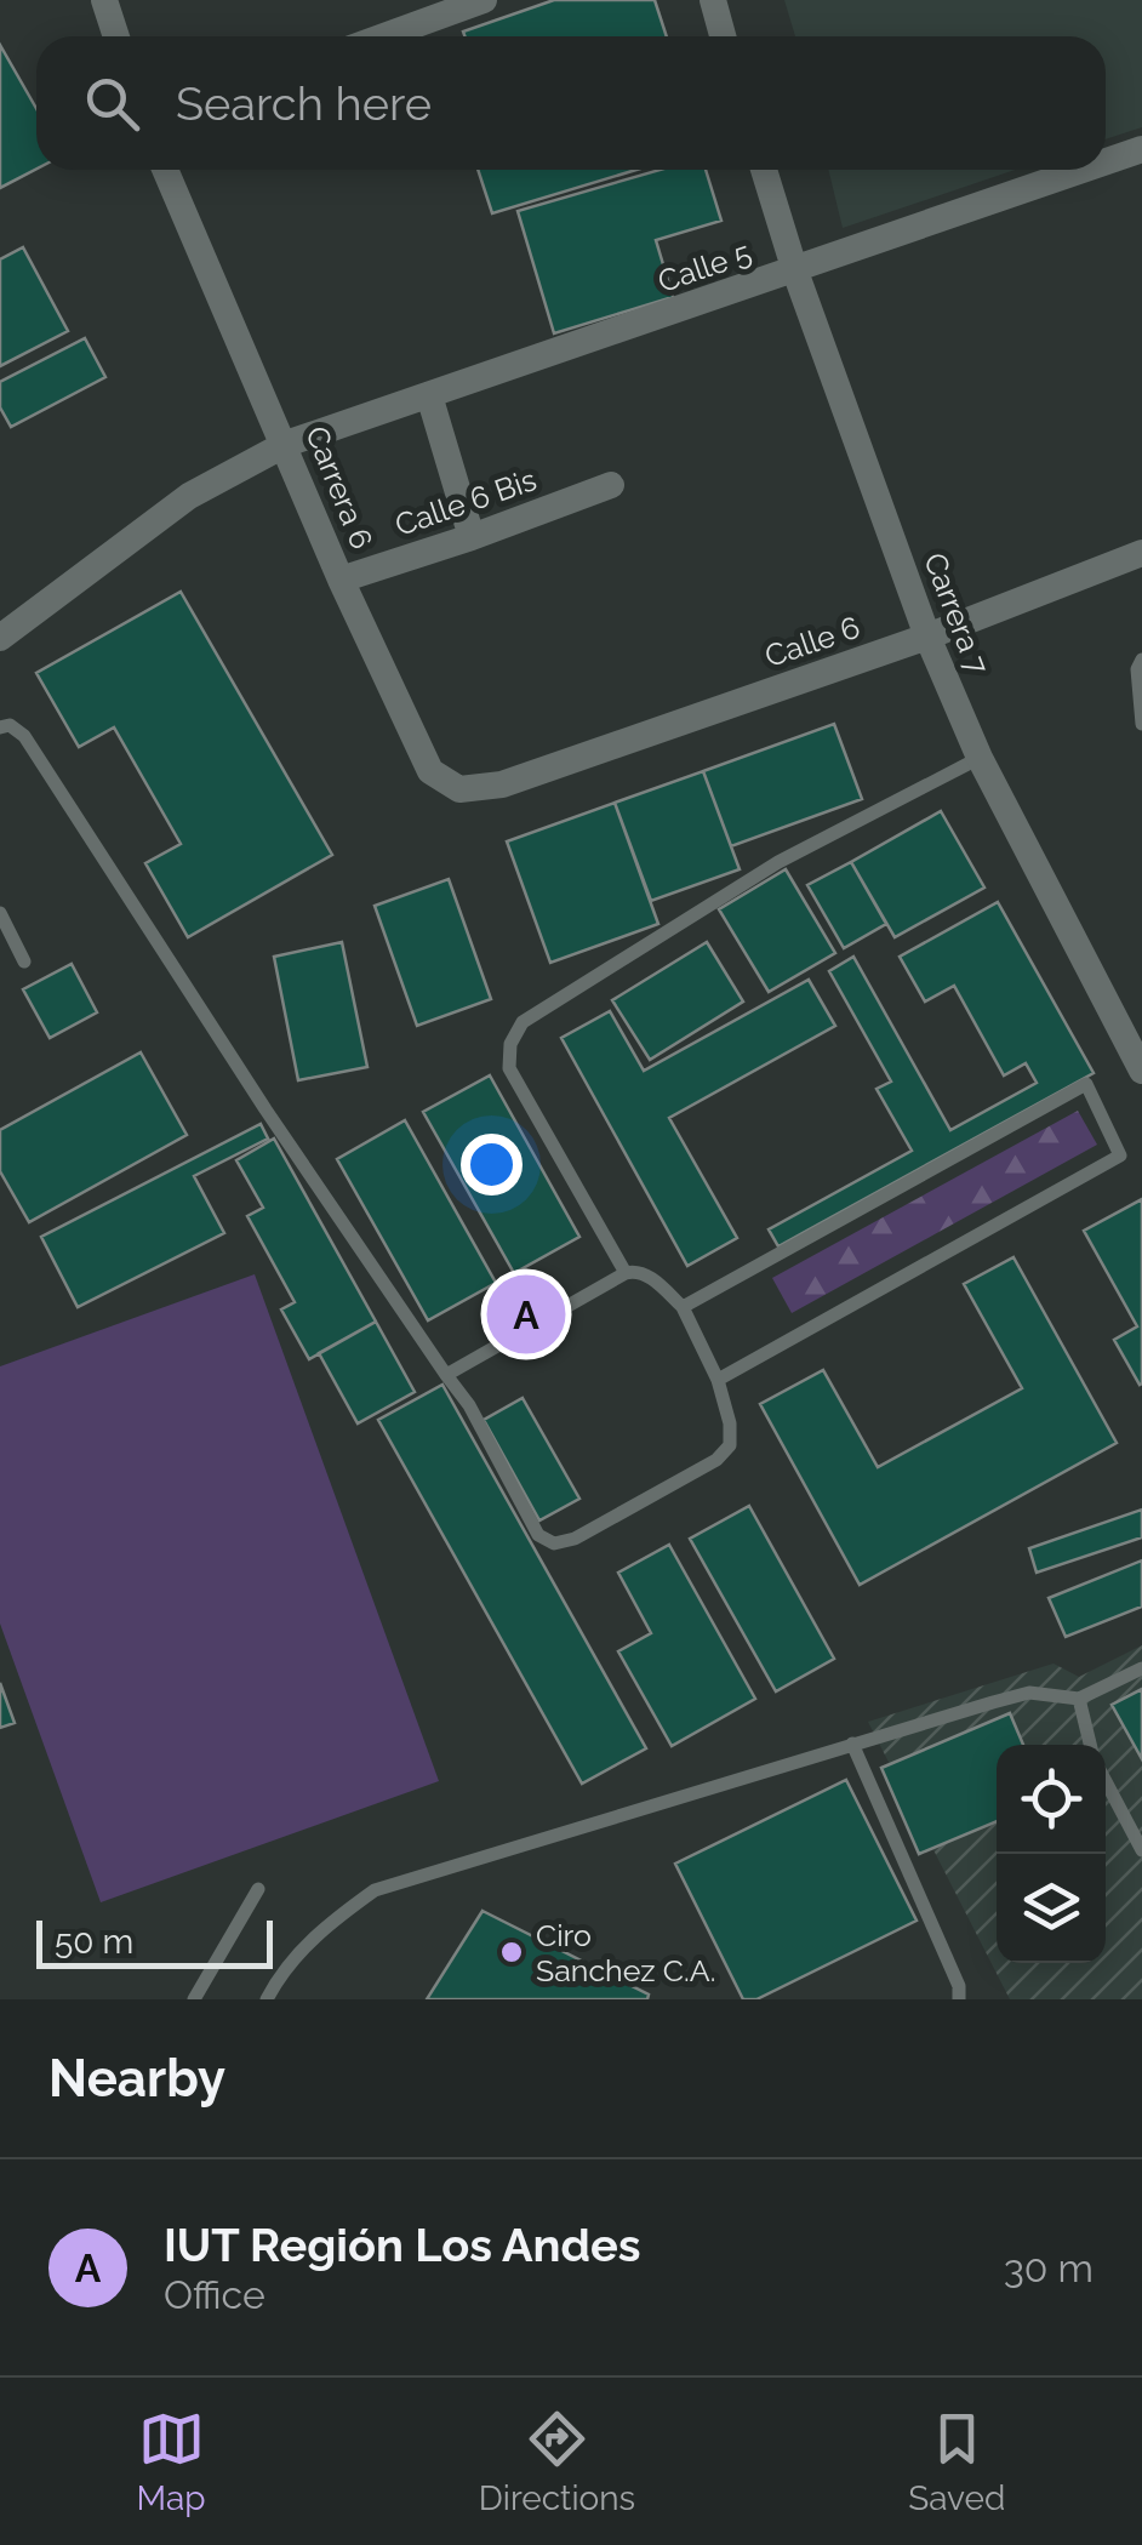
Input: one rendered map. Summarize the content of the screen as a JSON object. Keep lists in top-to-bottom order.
{
  "streets": {
    "street": [
      "Calle 5",
      "Carrera 6",
      "Calle 6 Bis",
      "Carrera 7",
      "Calle 6"
    ]
  },
  "crossings": [
    ["Calle 5", "Carrera 6"],
    ["Calle 5", "Carrera 7"],
    ["Carrera 6", "Calle 6 Bis"],
    ["Carrera 6", "Calle 6"],
    ["Carrera 7", "Calle 6"]
  ],
  "places": ["Ciro Sanchez C.A."],
  "scale_bar": "50 m",
  "page": {
    "search": "Search here",
    "pins": "A",
    "scale": "50 m",
    "heading": "Nearby",
    "list": [
      {
        "mark": "A",
        "name": "IUT Región Los Andes",
        "note": "Office",
        "value": "30 m"
      }
    ],
    "nav": ["Map", "Directions", "Saved"]
  }
}
